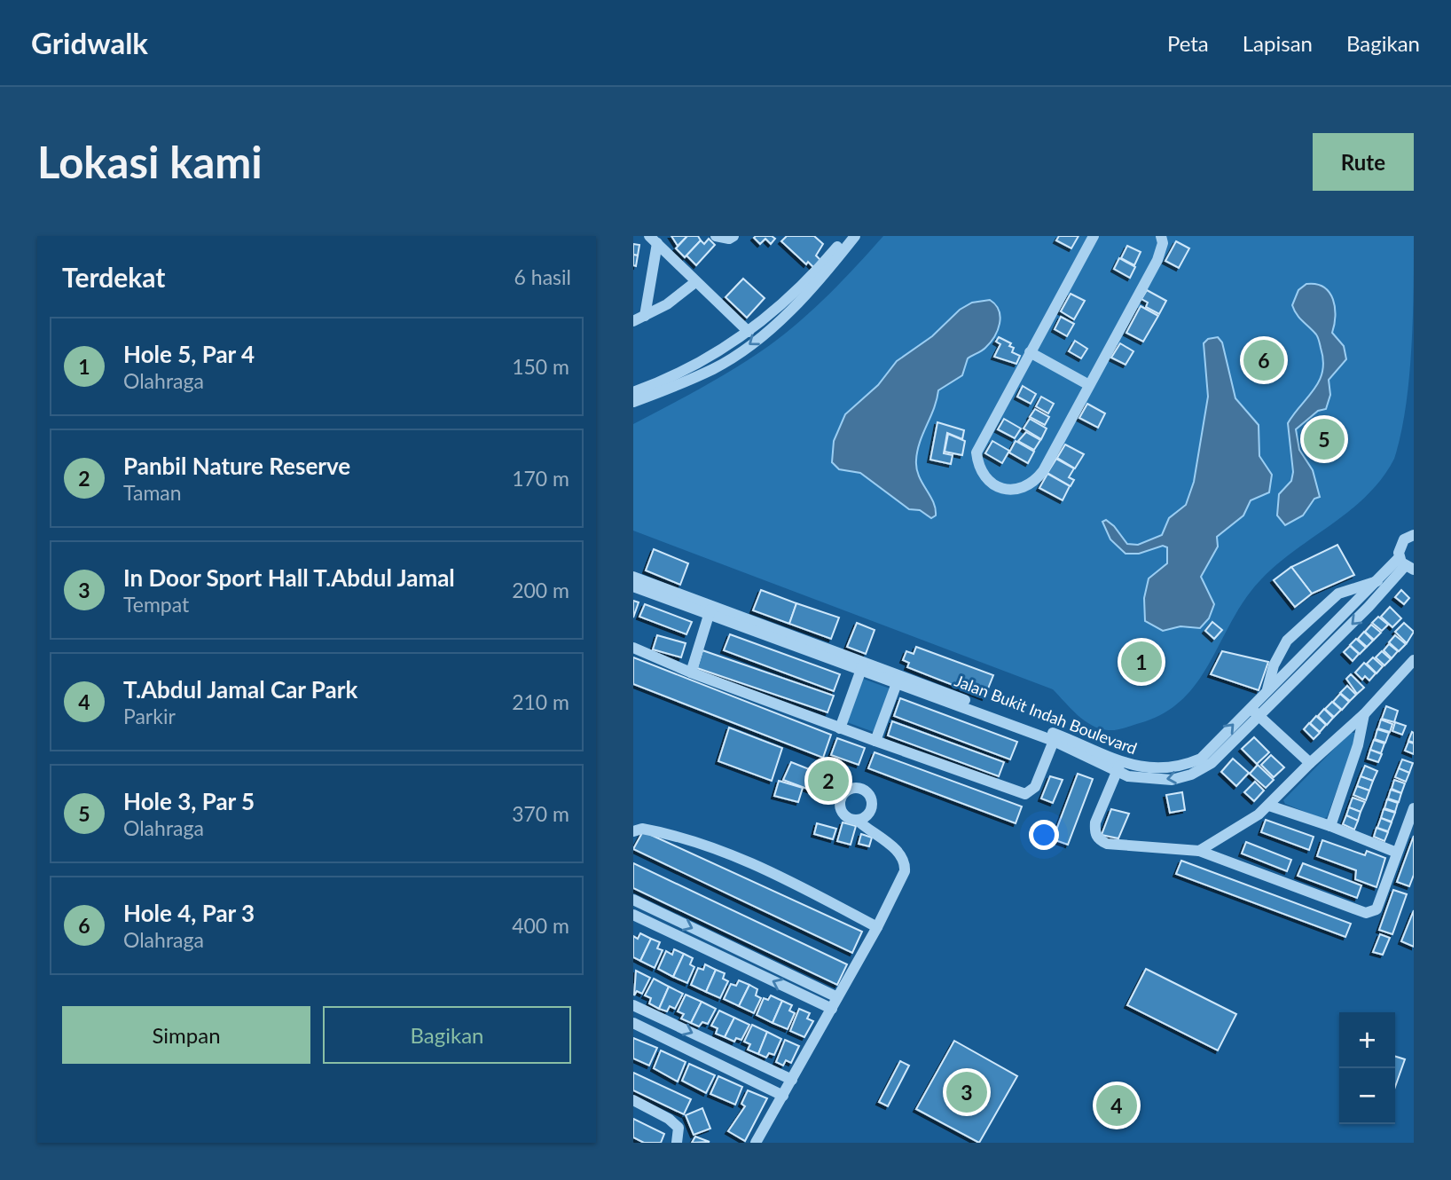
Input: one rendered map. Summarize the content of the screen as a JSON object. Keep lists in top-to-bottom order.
{
  "streets": {
    "street": ["Jalan Bukit Indah Boulevard"]
  },
  "page": {
    "header": "Gridwalk",
    "nav": ["Peta", "Lapisan", "Bagikan"],
    "buttons": [
      "Rute",
      ["Simpan", "Bagikan"]
    ],
    "title": "Lokasi kami",
    "heading": ["Terdekat", "6 hasil"],
    "list": [
      {
        "mark": "1",
        "name": "Hole 5, Par 4",
        "note": "Olahraga",
        "value": "150 m"
      },
      {
        "mark": "2",
        "name": "Panbil Nature Reserve",
        "note": "Taman",
        "value": "170 m"
      },
      {
        "mark": "3",
        "name": "In Door Sport Hall T.Abdul Jamal",
        "note": "Tempat",
        "value": "200 m"
      },
      {
        "mark": "4",
        "name": "T.Abdul Jamal Car Park",
        "note": "Parkir",
        "value": "210 m"
      },
      {
        "mark": "5",
        "name": "Hole 3, Par 5",
        "note": "Olahraga",
        "value": "370 m"
      },
      {
        "mark": "6",
        "name": "Hole 4, Par 3",
        "note": "Olahraga",
        "value": "400 m"
      }
    ],
    "pins": [
      "6",
      "5",
      "1",
      "2",
      "3",
      "4"
    ],
    "map_buttons": ["+", "−"]
  }
}
